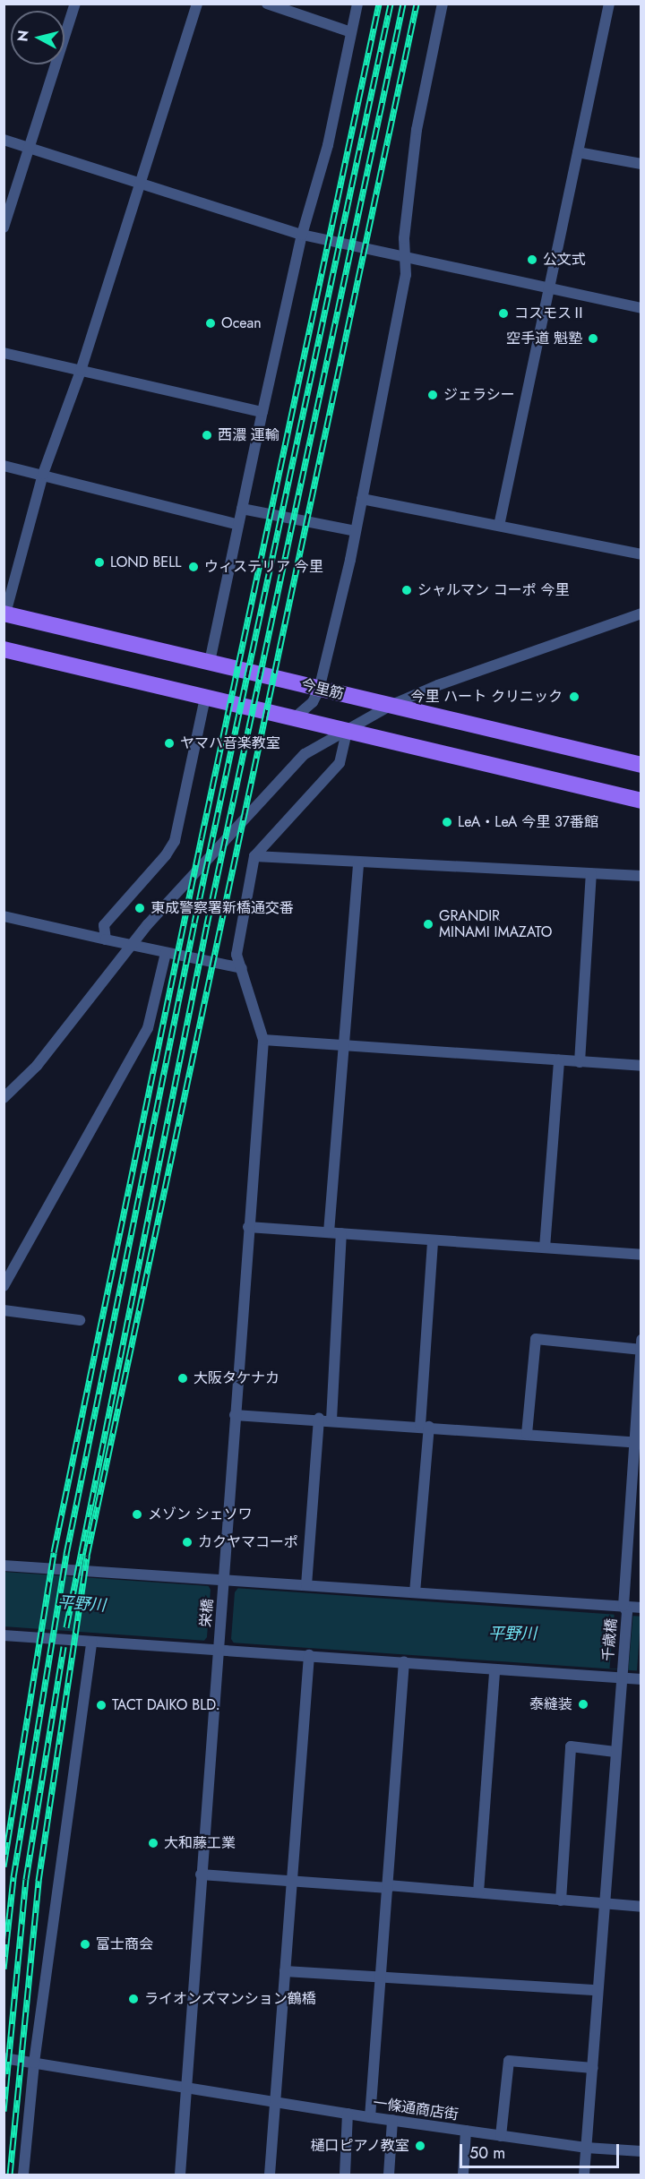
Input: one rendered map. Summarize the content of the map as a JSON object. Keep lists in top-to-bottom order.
{
  "streets": {
    "main road": ["今里筋"],
    "street": ["栄橋", "千歳橋", "一條通商店街"]
  },
  "crossings": [
    ["栄橋", "一條通商店街"],
    ["千歳橋", "一條通商店街"]
  ],
  "water": ["平野川"],
  "places": [
    "公文式",
    "コスモスⅡ",
    "Ocean",
    "空手道 魁塾",
    "ジェラシー",
    "西濃 運輸",
    "LOND BELL",
    "ウィステリア 今里",
    "シャルマン コーポ 今里",
    "今里 ハート クリニック",
    "ヤマハ音楽教室",
    "LeA・LeA 今里 37番館",
    "東成警察署新橋通交番",
    "GRANDIR MINAMI IMAZATO",
    "大阪タケナカ",
    "メゾン シェソワ",
    "カクヤマコーポ",
    "泰縫装",
    "TACT DAIKO BLD.",
    "大和藤工業",
    "富士商会",
    "ライオンズマンション鶴橋",
    "樋口ピアノ教室"
  ],
  "scale_bar": "50 m",
  "north": "left"
}
